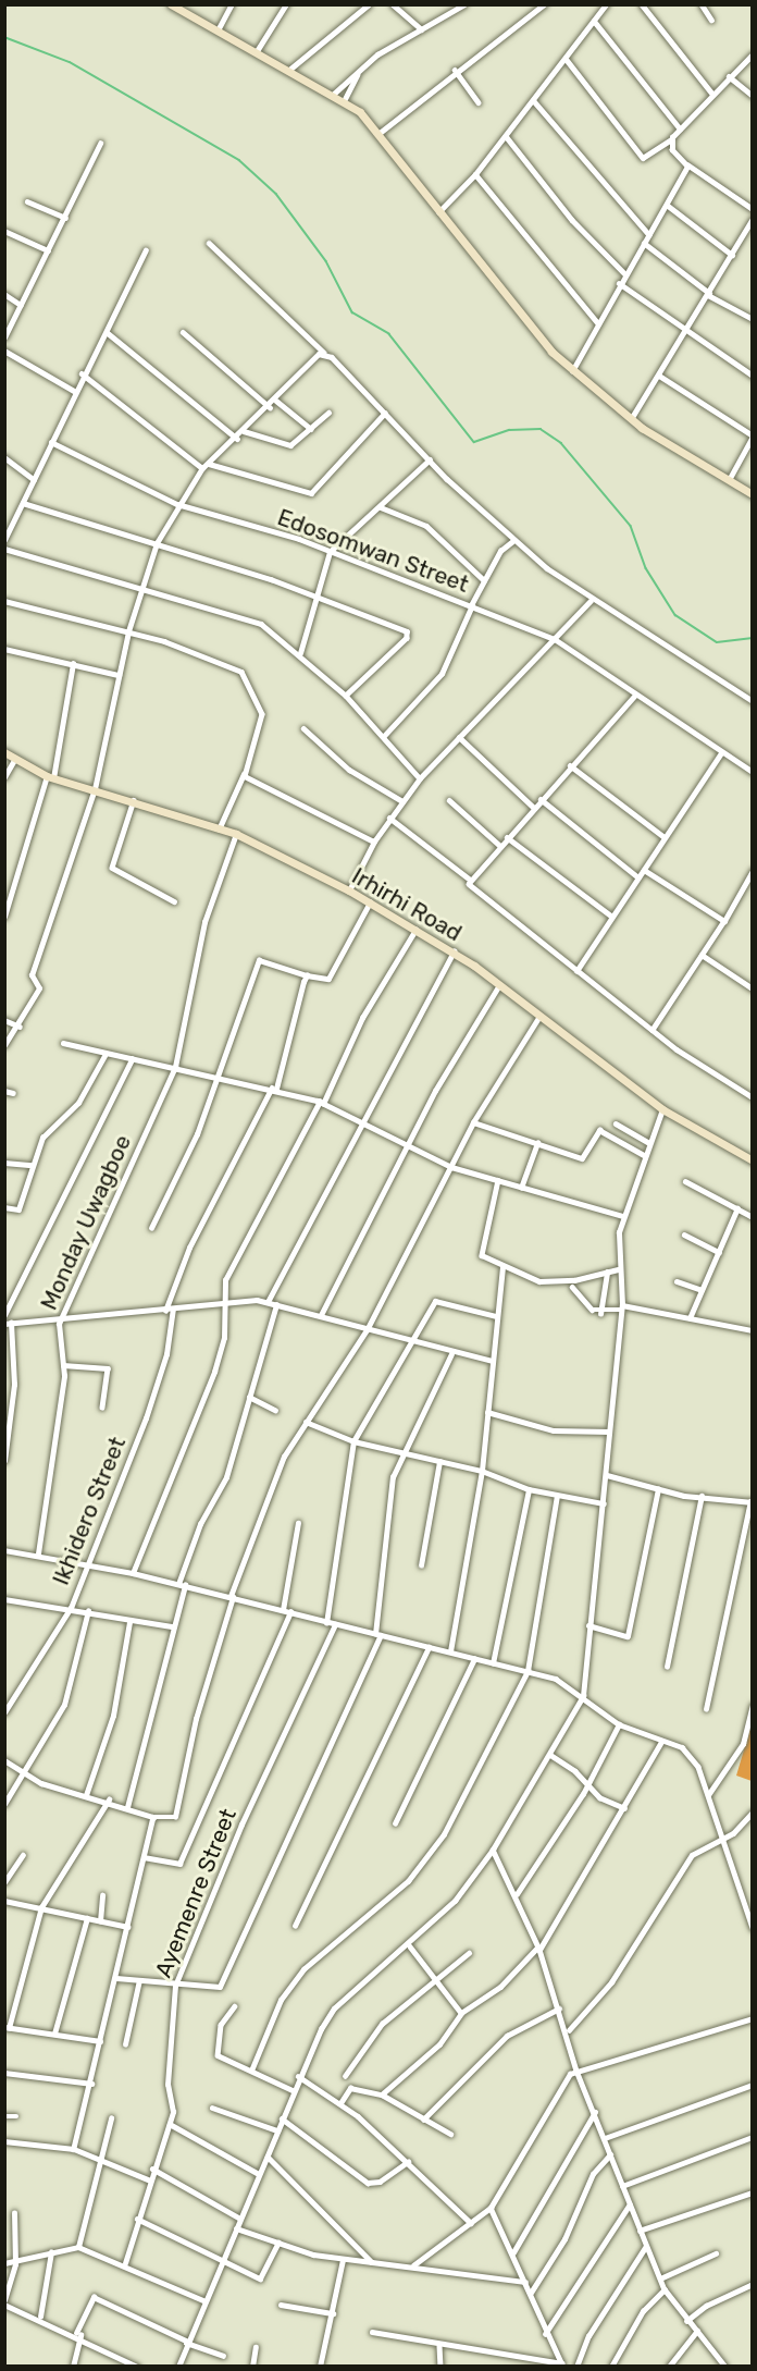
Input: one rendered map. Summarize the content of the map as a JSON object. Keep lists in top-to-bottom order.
{
  "streets": {
    "street": [
      "Edosomwan Street",
      "Irhirhi Road",
      "Monday Uwagboe",
      "Ikhidero Street",
      "Ayemenre Street"
    ]
  },
  "crossings": [
    ["Irhirhi Road", "Monday Uwagboe"]
  ]
}
